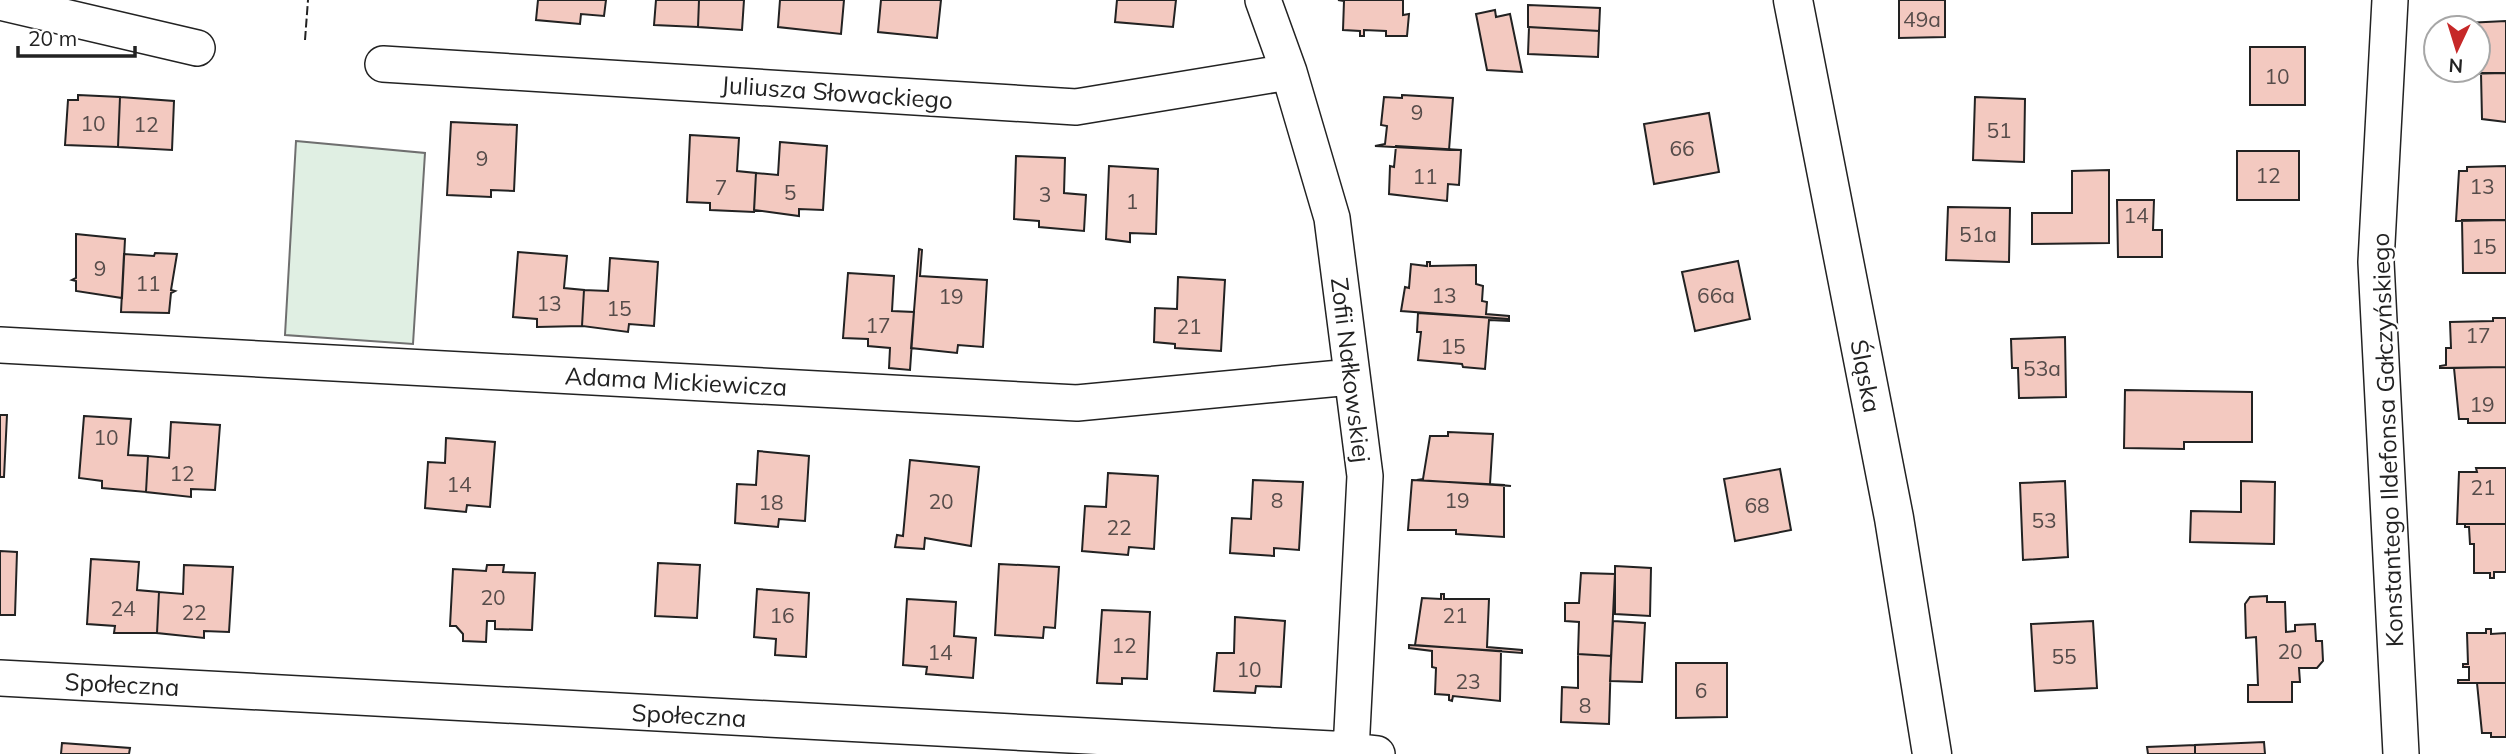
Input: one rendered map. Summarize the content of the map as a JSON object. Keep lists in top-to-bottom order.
{
  "streets": {
    "street": [
      "Juliusza Słowackiego",
      "Zofii Nałkowskiej",
      "Śląska",
      "Adama Mickiewicza",
      "Konstantego Ildefonsa Gałczyńskiego",
      "Społeczna"
    ]
  },
  "crossings": [
    ["Juliusza Słowackiego", "Zofii Nałkowskiej"],
    ["Zofii Nałkowskiej", "Adama Mickiewicza"],
    ["Zofii Nałkowskiej", "Społeczna"]
  ],
  "house_numbers": [
    "49a",
    "10",
    "9",
    "10",
    "12",
    "51",
    "66",
    "9",
    "12",
    "11",
    "13",
    "7",
    "5",
    "3",
    "1",
    "14",
    "51a",
    "15",
    "9",
    "11",
    "13",
    "66a",
    "19",
    "13",
    "15",
    "17",
    "21",
    "17",
    "15",
    "53a",
    "19",
    "10",
    "12",
    "14",
    "21",
    "8",
    "19",
    "20",
    "18",
    "68",
    "53",
    "22",
    "20",
    "24",
    "22",
    "16",
    "21",
    "12",
    "20",
    "14",
    "55",
    "10",
    "23",
    "6",
    "8"
  ],
  "scale_bar": "20 m",
  "north": "bottom"
}
